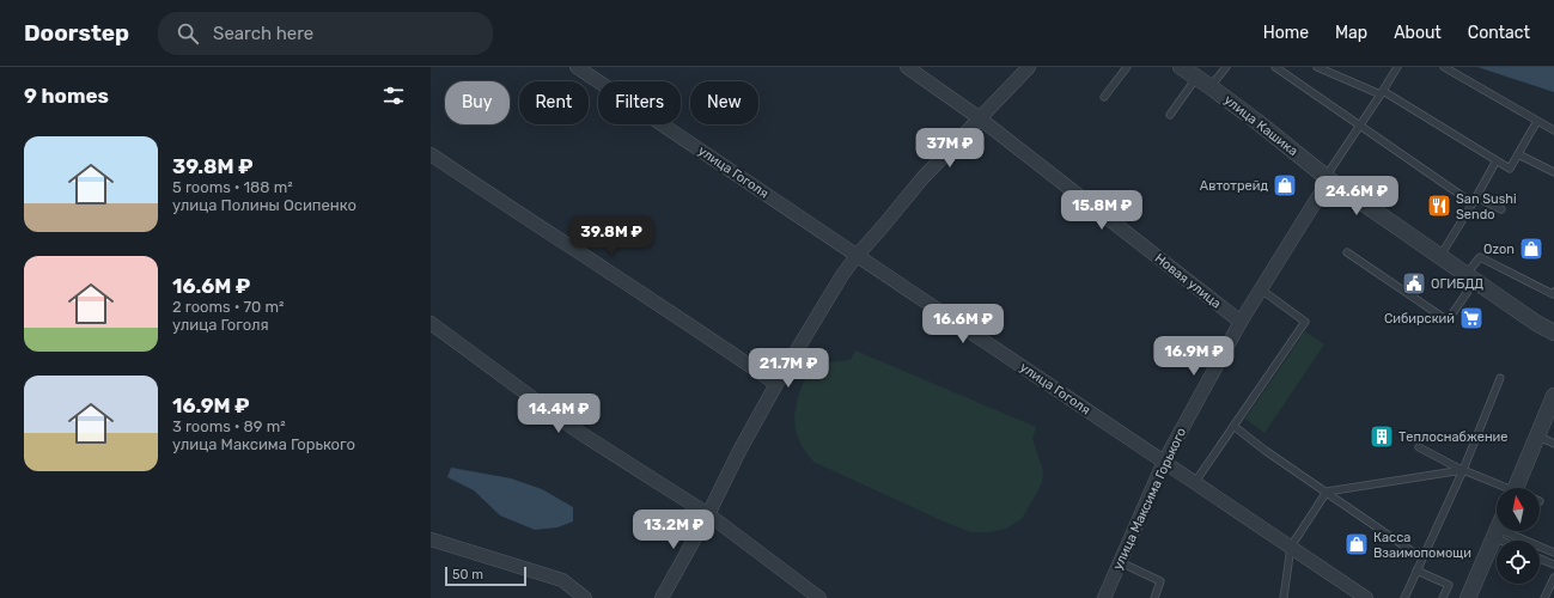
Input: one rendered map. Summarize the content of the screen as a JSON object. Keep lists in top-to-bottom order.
{
  "streets": {
    "street": [
      "улица Кашика",
      "улица Гоголя",
      "Новая улица",
      "улица Максима Горького"
    ]
  },
  "crossings": [
    ["улица Кашика", "улица Максима Горького"],
    ["улица Гоголя", "улица Максима Горького"],
    ["Новая улица", "улица Максима Горького"]
  ],
  "places": {
    "shop": ["Автотрейд", "Ozon", "Касса Взаимопомощи"],
    "restaurant": ["San Sushi Sendo"],
    "public building": ["ОГИБДД"],
    "supermarket": ["Сибирский"],
    "building": ["Теплоснабжение"]
  },
  "scale_bar": "50 m",
  "north": "top",
  "page": {
    "header": "Doorstep",
    "search": "Search here",
    "nav": [
      "Home",
      "Map",
      "About",
      "Contact"
    ],
    "heading": "9 homes",
    "chip": [
      "Buy",
      "Rent",
      "Filters",
      "New"
    ],
    "list": [
      {
        "name": "39.8M ₽",
        "note": "5 rooms · 188 m² · улица Полины Осипенко"
      },
      {
        "name": "16.6M ₽",
        "note": "2 rooms · 70 m² · улица Гоголя"
      },
      {
        "name": "16.9M ₽",
        "note": "3 rooms · 89 m² · улица Максима Горького"
      }
    ],
    "price": [
      "37M ₽",
      "24.6M ₽",
      "15.8M ₽",
      "39.8M ₽",
      "16.6M ₽",
      "16.9M ₽",
      "21.7M ₽",
      "14.4M ₽",
      "13.2M ₽"
    ],
    "scale": "50 m"
  }
}
